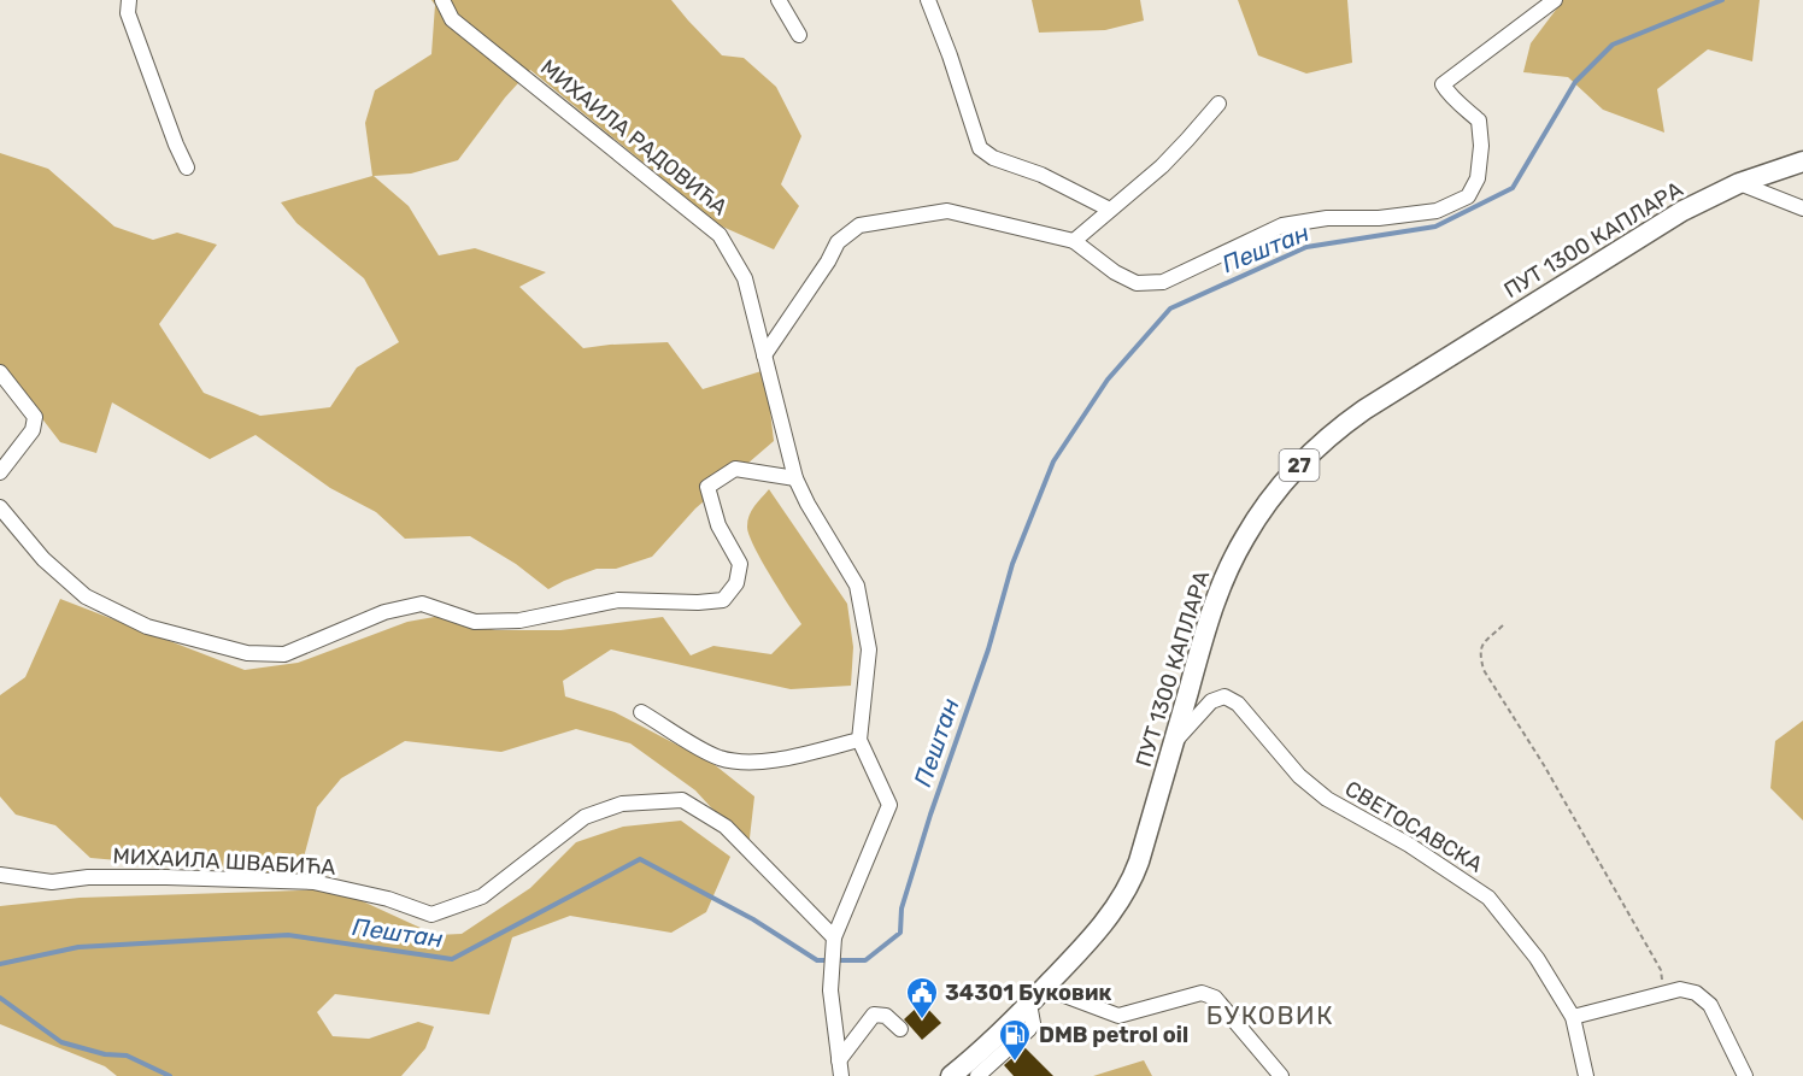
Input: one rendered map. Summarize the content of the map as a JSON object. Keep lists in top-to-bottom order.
{
  "streets": {
    "main road": ["ПУТ 1300 КАПЛАРА", "27"],
    "street": ["МИХАИЛА РАДОВИЋА", "СВЕТОСАВСКА", "МИХАИЛА ШВАБИЋА"]
  },
  "crossings": [
    ["ПУТ 1300 КАПЛАРА", "СВЕТОСАВСКА"]
  ],
  "districts": ["БУКОВИК"],
  "water": ["Пештан"],
  "places": {
    "public building": ["34301 Буковик"],
    "fuel station": ["DMB petrol oil"]
  }
}
